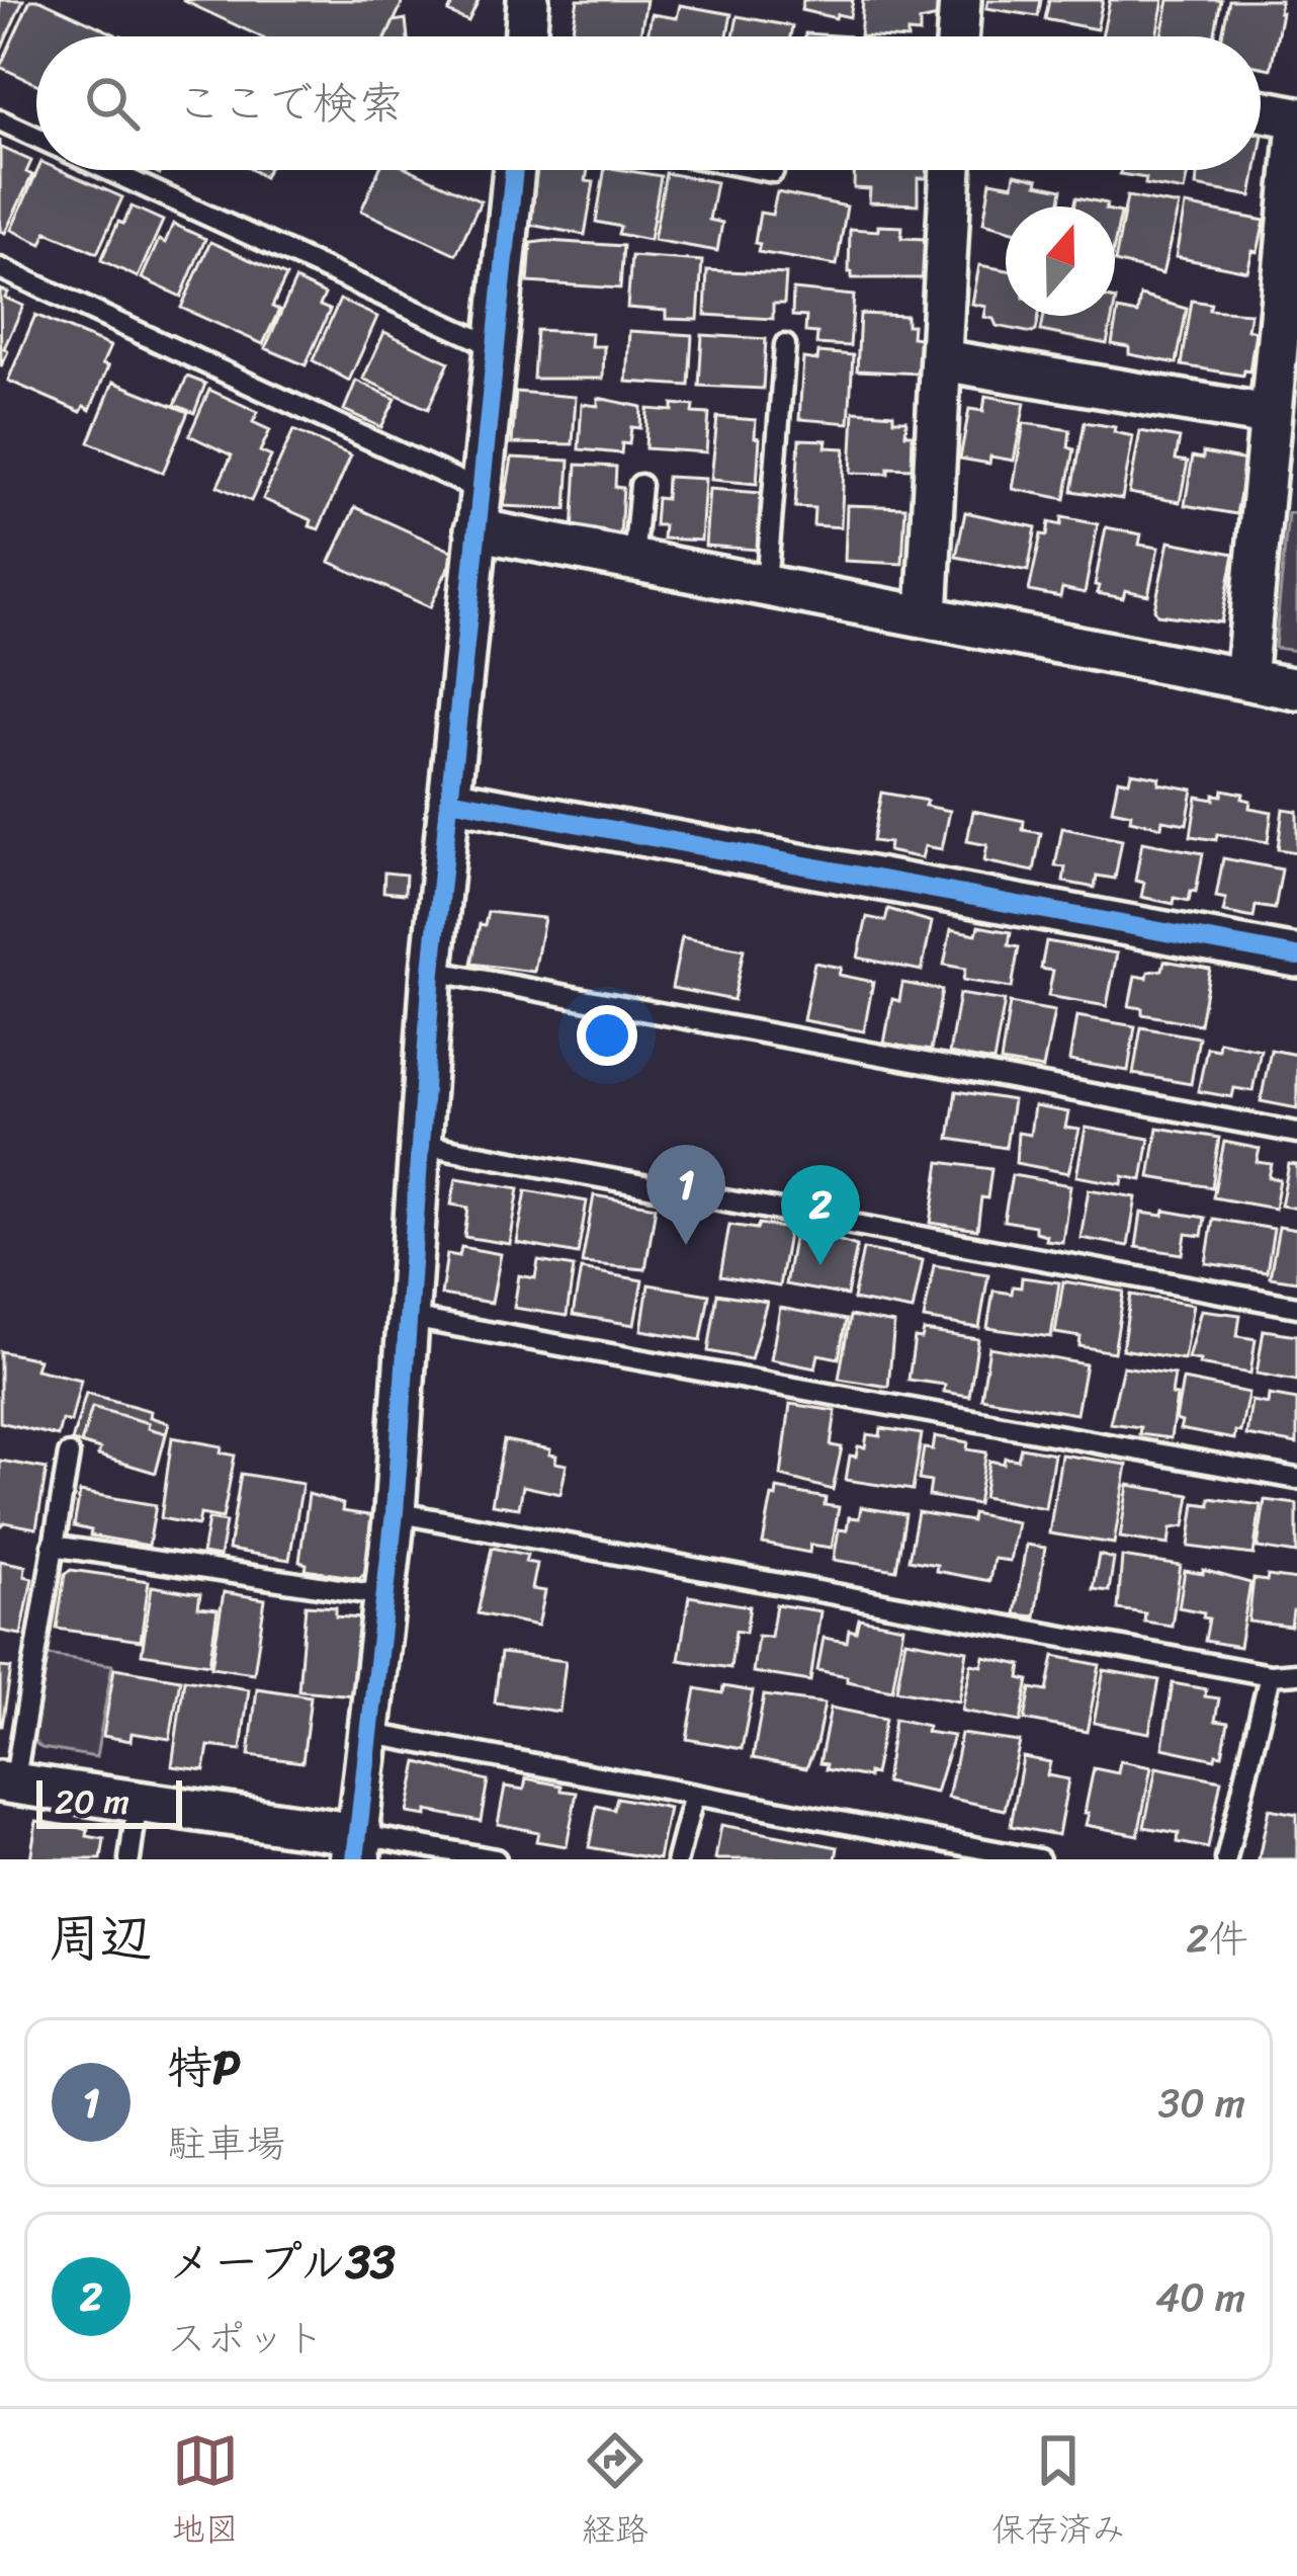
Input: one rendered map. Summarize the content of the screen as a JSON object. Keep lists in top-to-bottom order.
{
  "scale_bar": "20 m",
  "north": "top",
  "page": {
    "search": "ここで検索",
    "pins": ["1", "2"],
    "scale": "20 m",
    "heading": ["周辺", "2件"],
    "list": [
      {
        "mark": "1",
        "name": "特P",
        "note": "駐車場",
        "value": "30 m"
      },
      {
        "mark": "2",
        "name": "メープル33",
        "note": "スポット",
        "value": "40 m"
      }
    ],
    "nav": ["地図", "経路", "保存済み"]
  }
}
